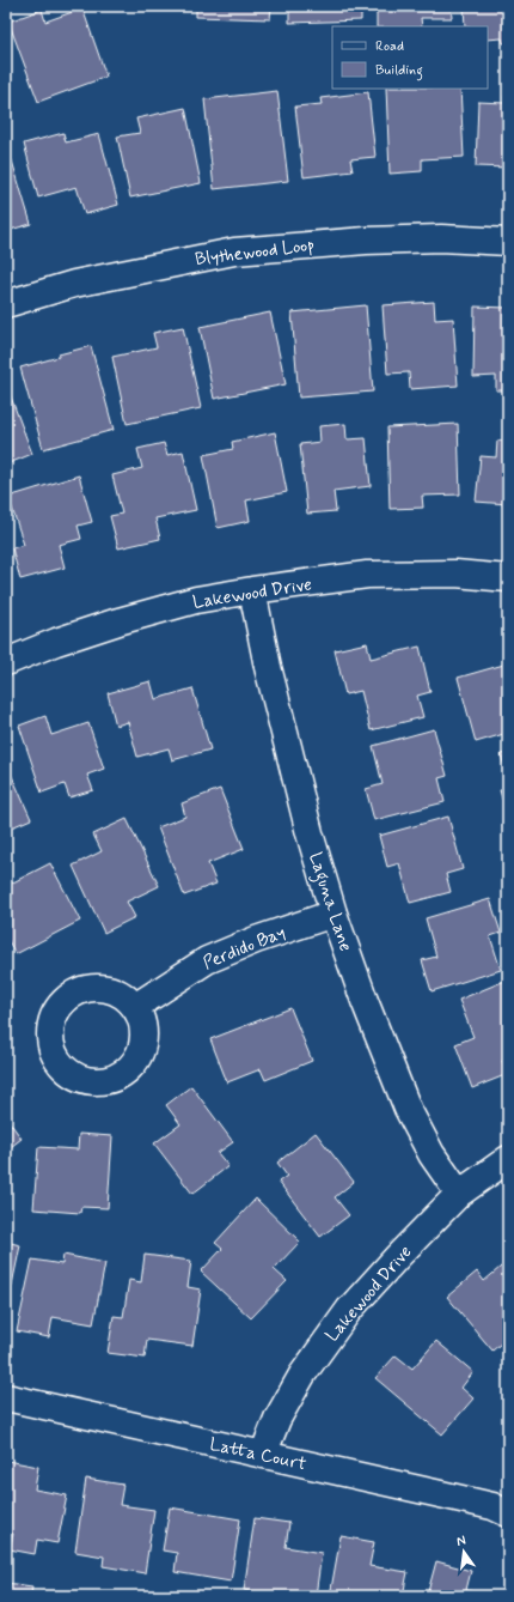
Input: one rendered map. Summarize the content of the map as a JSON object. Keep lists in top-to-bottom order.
{
  "streets": {
    "street": [
      "Blythewood Loop",
      "Lakewood Drive",
      "Laguna Lane",
      "Perdido Bay",
      "Latta Court"
    ]
  },
  "crossings": [
    ["Lakewood Drive", "Laguna Lane"],
    ["Lakewood Drive", "Latta Court"],
    ["Laguna Lane", "Perdido Bay"]
  ],
  "legend": ["Road", "Building"],
  "north": "top"
}
